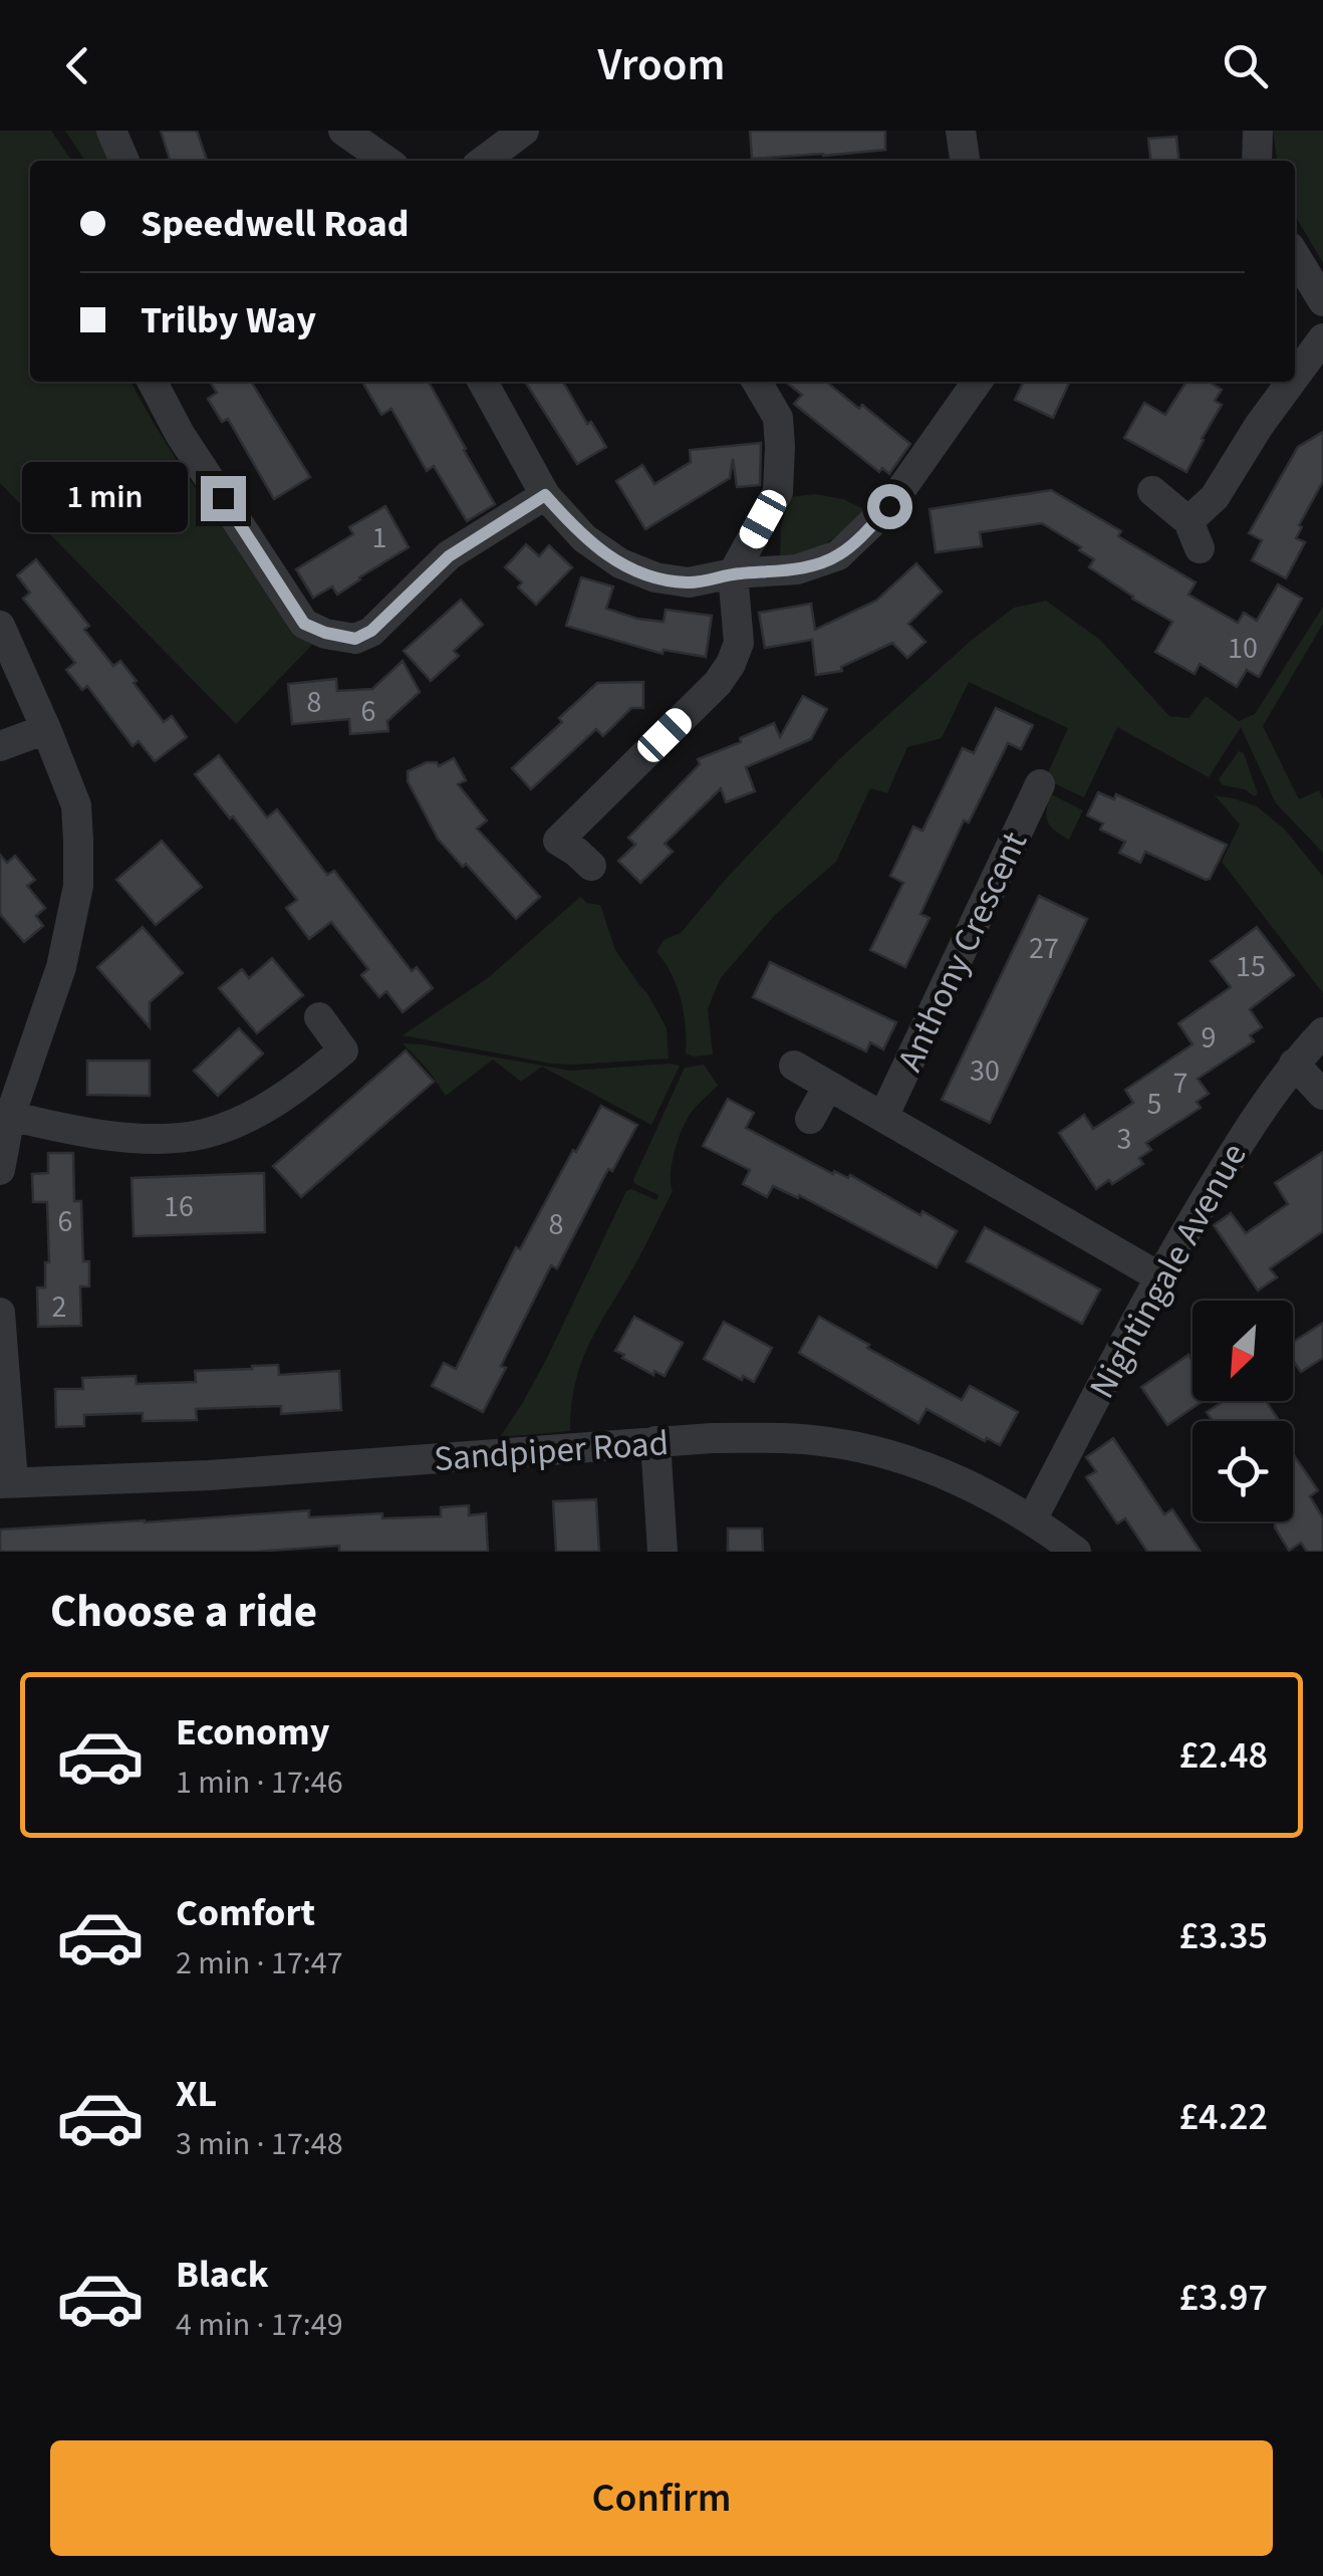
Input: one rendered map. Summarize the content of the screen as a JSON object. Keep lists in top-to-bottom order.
{
  "streets": {
    "street": ["Anthony Crescent", "Nightingale Avenue", "Sandpiper Road"]
  },
  "crossings": [
    ["Anthony Crescent", "Nightingale Avenue"],
    ["Nightingale Avenue", "Sandpiper Road"]
  ],
  "house_numbers": [
    "1",
    "10",
    "8",
    "6",
    "27",
    "15",
    "9",
    "30",
    "7",
    "5",
    "3",
    "16",
    "6",
    "8",
    "2"
  ],
  "north": "bottom left",
  "page": {
    "header": "Vroom",
    "banner": ["Speedwell Road", "Trilby Way"],
    "bubble": "1 min",
    "heading": "Choose a ride",
    "list": [
      {
        "name": "Economy",
        "note": "1 min · 17:46",
        "value": "£2.48"
      },
      {
        "name": "Comfort",
        "note": "2 min · 17:47",
        "value": "£3.35"
      },
      {
        "name": "XL",
        "note": "3 min · 17:48",
        "value": "£4.22"
      },
      {
        "name": "Black",
        "note": "4 min · 17:49",
        "value": "£3.97"
      }
    ],
    "buttons": "Confirm"
  }
}
